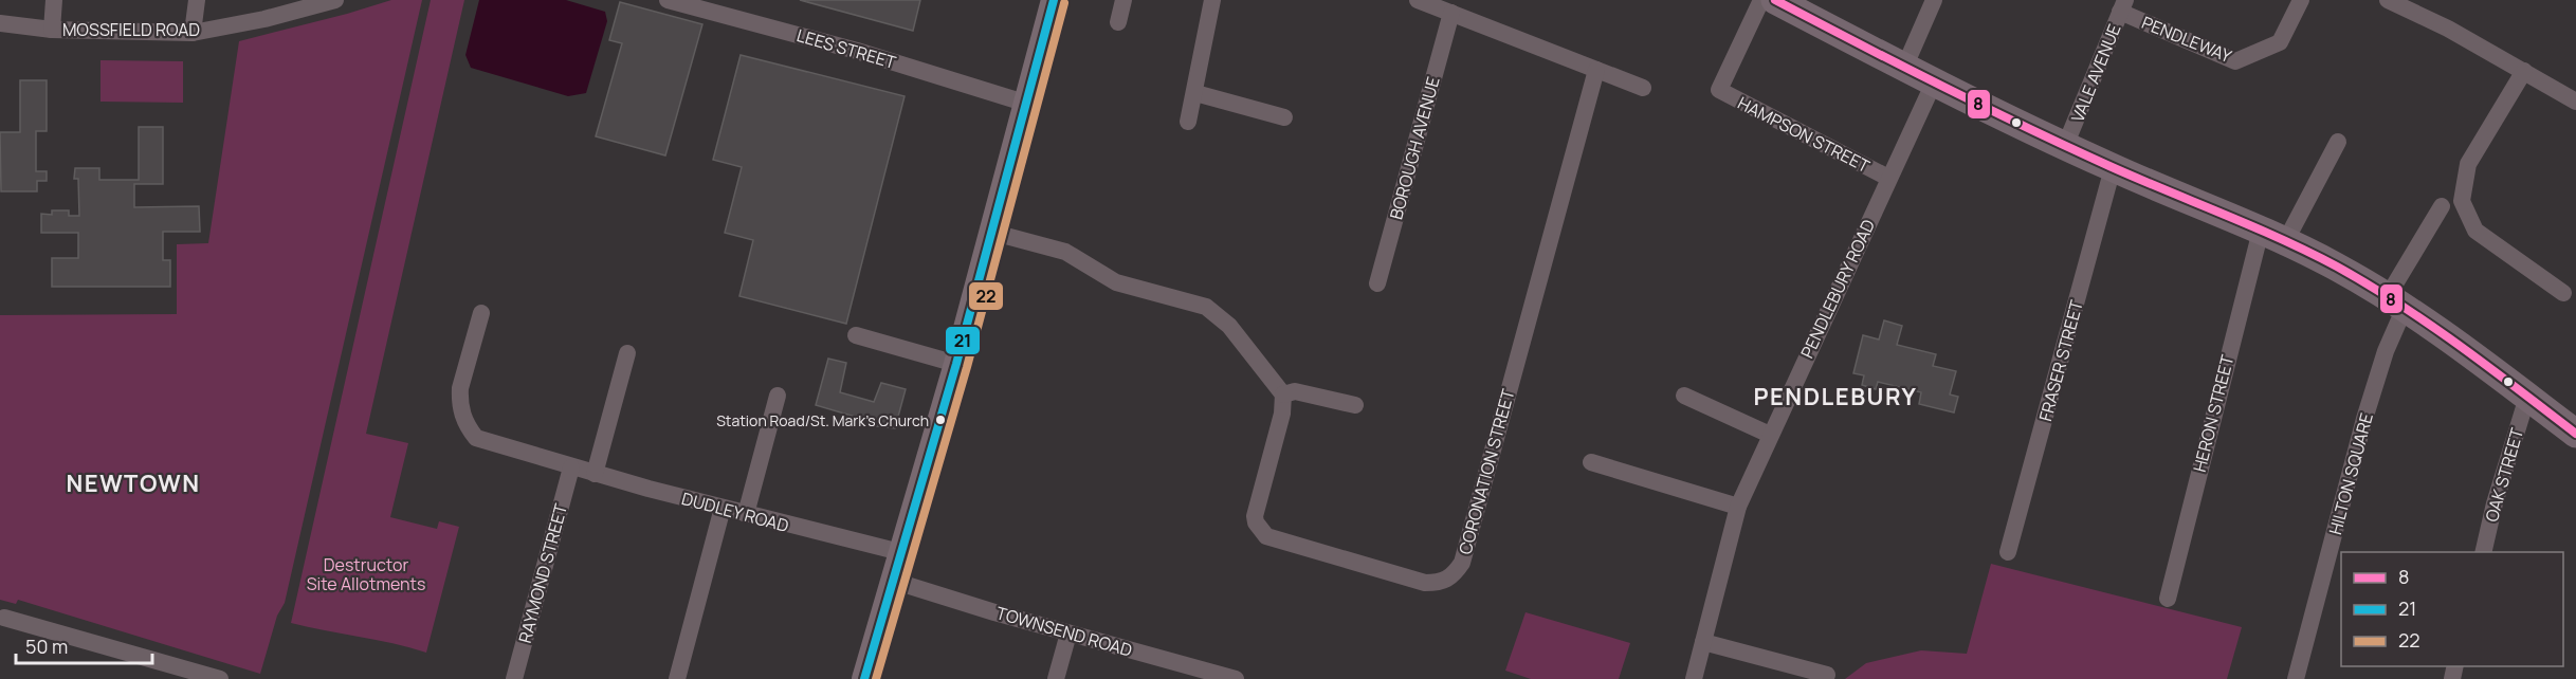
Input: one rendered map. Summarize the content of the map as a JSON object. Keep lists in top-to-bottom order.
{
  "streets": {
    "street": [
      "MOSSFIELD ROAD",
      "PENDLEWAY",
      "LEES STREET",
      "VALE AVENUE",
      "HAMPSON STREET",
      "BOROUGH AVENUE",
      "PENDLEBURY ROAD",
      "FRASER STREET",
      "HERON STREET",
      "CORONATION STREET",
      "HILTON SQUARE",
      "OAK STREET",
      "DUDLEY ROAD",
      "RAYMOND STREET",
      "TOWNSEND ROAD"
    ]
  },
  "crossings": [
    ["PENDLEWAY", "VALE AVENUE"],
    ["HAMPSON STREET", "PENDLEBURY ROAD"],
    ["DUDLEY ROAD", "RAYMOND STREET"]
  ],
  "districts": ["PENDLEBURY", "NEWTOWN"],
  "parks": ["Destructor Site Allotments"],
  "places": ["Station Road/St. Mark's Church"],
  "lines": ["transit line 8", "transit line 21", "transit line 22"],
  "legend": ["8", "21", "22"],
  "scale_bar": "50 m"
}
